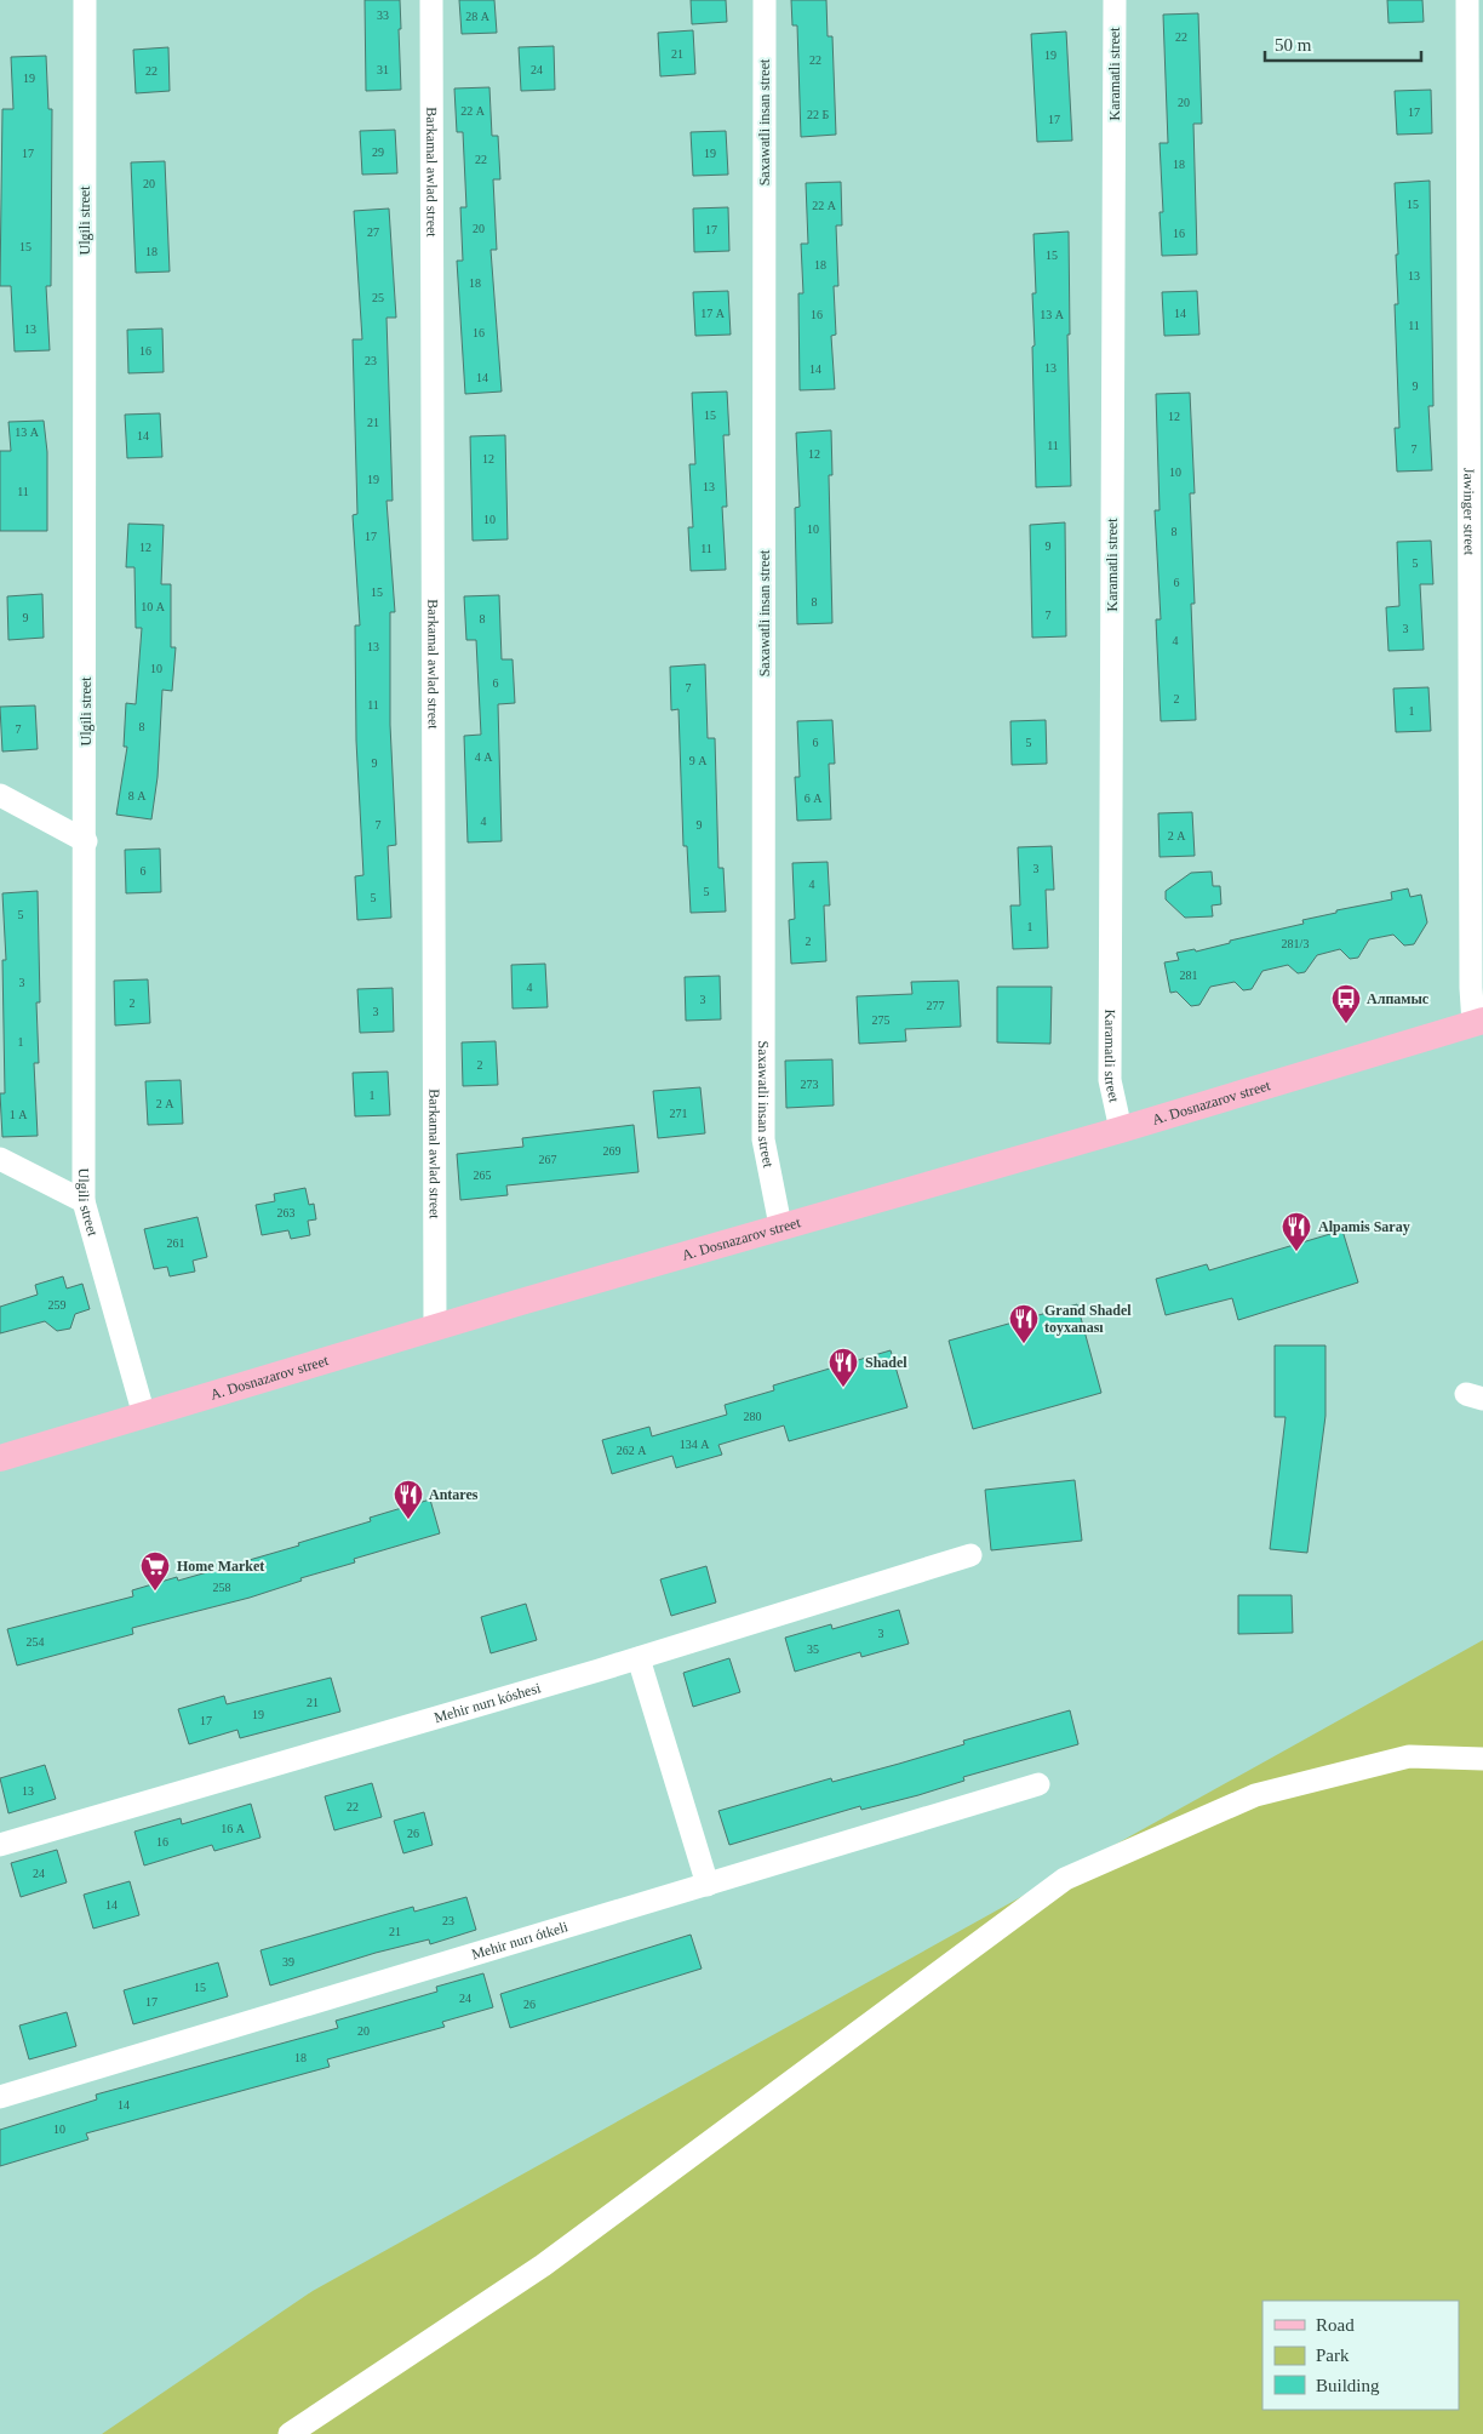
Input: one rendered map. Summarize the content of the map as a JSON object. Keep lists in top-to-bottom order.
{
  "streets": {
    "main road": ["A. Dosnazarov street"],
    "street": [
      "Karamatli street",
      "Saxawatli insan street",
      "Barkamal awlad street",
      "Ulgili street",
      "Jawinger street",
      "Mehir nurı kóshesi",
      "Mehir nurı ótkeli"
    ]
  },
  "crossings": [
    ["Karamatli street", "A. Dosnazarov street"],
    ["Saxawatli insan street", "A. Dosnazarov street"],
    ["Barkamal awlad street", "A. Dosnazarov street"],
    ["Ulgili street", "A. Dosnazarov street"],
    ["Jawinger street", "A. Dosnazarov street"]
  ],
  "places": {
    "bus stop": ["Алпамыс"],
    "restaurant": [
      "Alpamis Saray",
      "Grand Shadel toyxanası",
      "Shadel",
      "Antares"
    ],
    "supermarket": ["Home Market"]
  },
  "house_numbers": [
    "33",
    "28 А",
    "22",
    "21",
    "19",
    "22",
    "31",
    "24",
    "22",
    "19",
    "20",
    "22 А",
    "17",
    "22 Б",
    "17",
    "29",
    "17",
    "19",
    "22",
    "18",
    "20",
    "15",
    "22 А",
    "20",
    "17",
    "27",
    "16",
    "15",
    "18",
    "15",
    "18",
    "13",
    "18",
    "25",
    "17 А",
    "14",
    "16",
    "13 А",
    "11",
    "13",
    "16",
    "16",
    "23",
    "13",
    "14",
    "14",
    "9",
    "15",
    "12",
    "21",
    "13 А",
    "14",
    "11",
    "7",
    "12",
    "12",
    "10",
    "19",
    "13",
    "11",
    "10",
    "10",
    "8",
    "17",
    "9",
    "12",
    "11",
    "5",
    "6",
    "15",
    "8",
    "10 А",
    "7",
    "9",
    "8",
    "3",
    "4",
    "13",
    "10",
    "6",
    "7",
    "2",
    "11",
    "1",
    "8",
    "7",
    "6",
    "5",
    "4 А",
    "9 А",
    "9",
    "8 А",
    "6 А",
    "4",
    "7",
    "9",
    "2 А",
    "3",
    "6",
    "4",
    "5",
    "5",
    "5",
    "1",
    "2",
    "281/3",
    "281",
    "3",
    "4",
    "3",
    "2",
    "277",
    "3",
    "275",
    "1",
    "2",
    "273",
    "1",
    "2 А",
    "271",
    "1 А",
    "269",
    "267",
    "265",
    "263",
    "261",
    "259",
    "280",
    "134 А",
    "262 А",
    "258",
    "3",
    "254",
    "35",
    "21",
    "19",
    "17",
    "13",
    "22",
    "16 А",
    "26",
    "16",
    "24",
    "14",
    "23",
    "21",
    "39",
    "15",
    "24",
    "17",
    "26",
    "20",
    "18",
    "14",
    "10"
  ],
  "legend": ["Road", "Park", "Building"],
  "scale_bar": "50 m"
}
